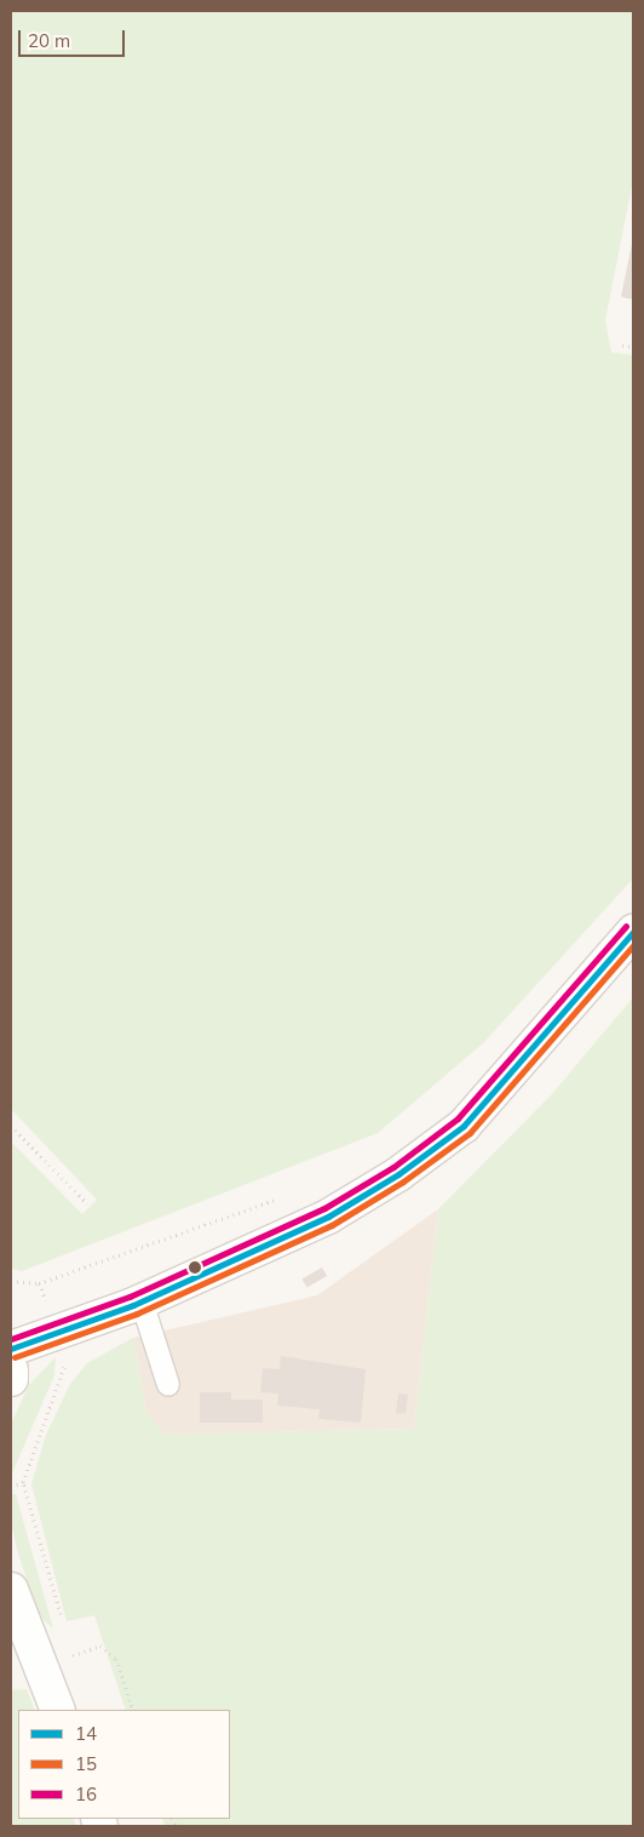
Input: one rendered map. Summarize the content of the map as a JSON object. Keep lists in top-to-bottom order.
{
  "lines": ["transit line 16", "transit line 14", "transit line 15"],
  "legend": ["14", "15", "16"],
  "scale_bar": "20 m"
}
